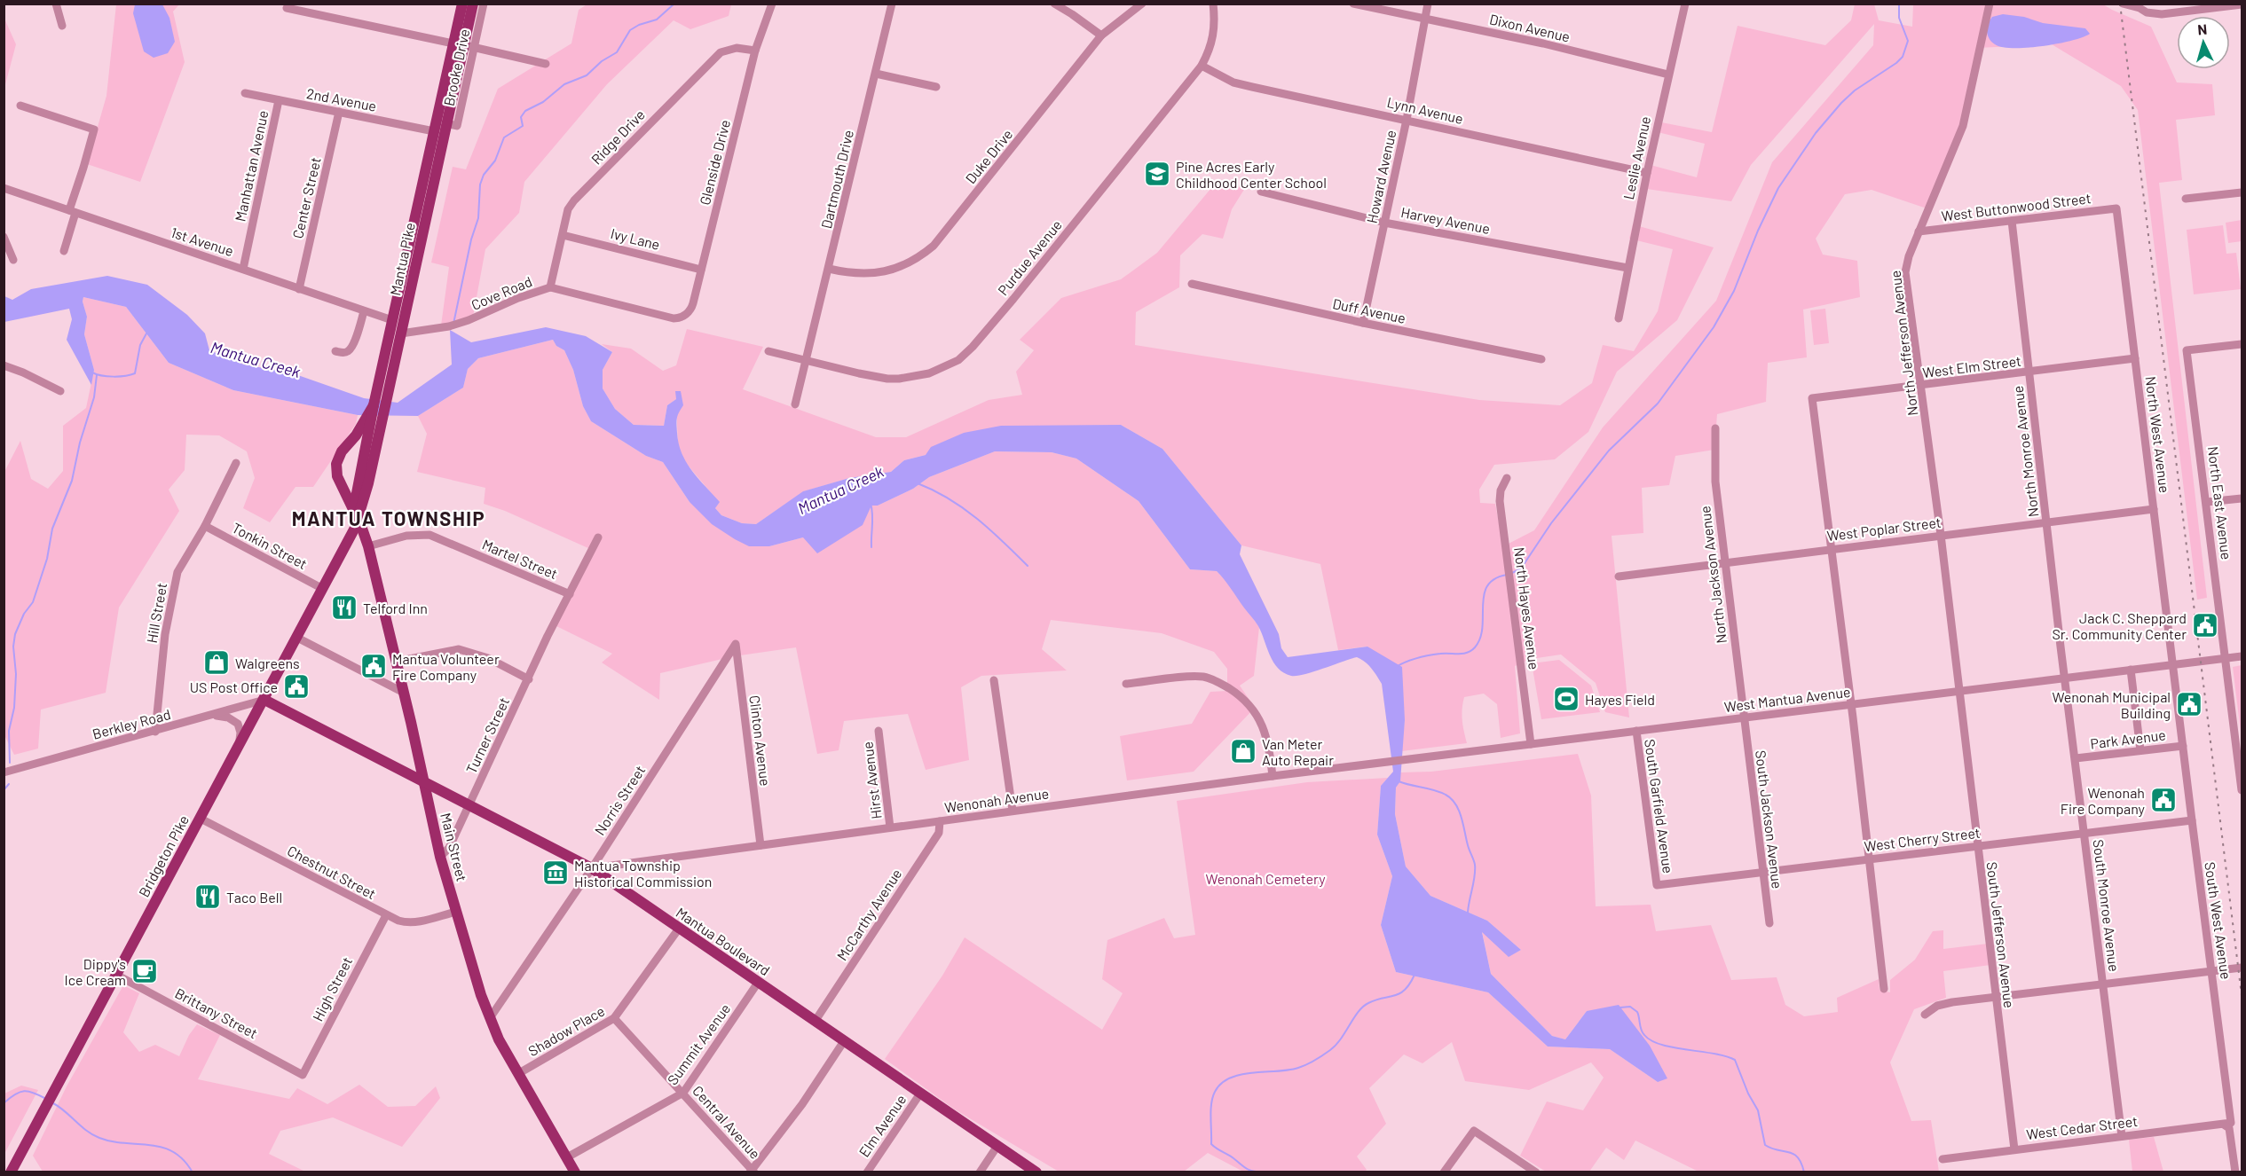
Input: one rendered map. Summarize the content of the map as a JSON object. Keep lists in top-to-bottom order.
{
  "streets": {
    "main road": [
      "Mantua Pike",
      "Main Street",
      "Bridgeton Pike",
      "Mantua Boulevard"
    ],
    "street": [
      "Dixon Avenue",
      "Brooke Drive",
      "2nd Avenue",
      "Lynn Avenue",
      "Ridge Drive",
      "Duke Drive",
      "Leslie Avenue",
      "Glenside Drive",
      "Manhattan Avenue",
      "Howard Avenue",
      "Dartmouth Drive",
      "Center Street",
      "West Buttonwood Street",
      "Harvey Avenue",
      "Ivy Lane",
      "1st Avenue",
      "Purdue Avenue",
      "Cove Road",
      "Duff Avenue",
      "North Jefferson Avenue",
      "West Elm Street",
      "North West Avenue",
      "North Monroe Avenue",
      "North East Avenue",
      "West Poplar Street",
      "Tonkin Street",
      "Martel Street",
      "North Jackson Avenue",
      "North Hayes Avenue",
      "Hill Street",
      "West Mantua Avenue",
      "Berkley Road",
      "Turner Street",
      "Park Avenue",
      "Clinton Avenue",
      "Hirst Avenue",
      "Norris Street",
      "Wenonah Avenue",
      "South Garfield Avenue",
      "South Jackson Avenue",
      "West Cherry Street",
      "Chestnut Street",
      "South Monroe Avenue",
      "McCarthy Avenue",
      "South West Avenue",
      "South Jefferson Avenue",
      "High Street",
      "Brittany Street",
      "Shadow Place",
      "Summit Avenue",
      "Central Avenue",
      "Elm Avenue",
      "West Cedar Street"
    ]
  },
  "crossings": [
    ["Dixon Avenue", "Leslie Avenue"],
    ["Dixon Avenue", "Howard Avenue"],
    ["Brooke Drive", "Mantua Pike"],
    ["2nd Avenue", "Manhattan Avenue"],
    ["2nd Avenue", "Center Street"],
    ["2nd Avenue", "Mantua Pike"],
    ["Lynn Avenue", "Leslie Avenue"],
    ["Lynn Avenue", "Howard Avenue"],
    ["Lynn Avenue", "Purdue Avenue"],
    ["Ridge Drive", "Glenside Drive"],
    ["Ridge Drive", "Ivy Lane"],
    ["Ridge Drive", "Cove Road"],
    ["Duke Drive", "Dartmouth Drive"],
    ["Leslie Avenue", "Harvey Avenue"],
    ["Glenside Drive", "Ivy Lane"],
    ["Glenside Drive", "Cove Road"],
    ["Manhattan Avenue", "1st Avenue"],
    ["Howard Avenue", "Harvey Avenue"],
    ["Howard Avenue", "Duff Avenue"],
    ["Dartmouth Drive", "Purdue Avenue"],
    ["Center Street", "1st Avenue"],
    ["West Buttonwood Street", "North Jefferson Avenue"],
    ["West Buttonwood Street", "North West Avenue"],
    ["West Buttonwood Street", "North Monroe Avenue"],
    ["1st Avenue", "Mantua Pike"],
    ["Mantua Pike", "Cove Road"],
    ["Mantua Pike", "Main Street"],
    ["Mantua Pike", "Bridgeton Pike"],
    ["North Jefferson Avenue", "West Elm Street"],
    ["North Jefferson Avenue", "West Poplar Street"],
    ["North Jefferson Avenue", "West Mantua Avenue"],
    ["North Jefferson Avenue", "South Jefferson Avenue"],
    ["West Elm Street", "North West Avenue"],
    ["West Elm Street", "North Monroe Avenue"],
    ["West Elm Street", "West Poplar Street"],
    ["North West Avenue", "West Poplar Street"],
    ["North West Avenue", "West Mantua Avenue"],
    ["North West Avenue", "South West Avenue"],
    ["North Monroe Avenue", "West Poplar Street"],
    ["North Monroe Avenue", "West Mantua Avenue"],
    ["North Monroe Avenue", "South Monroe Avenue"],
    ["North East Avenue", "West Mantua Avenue"],
    ["West Poplar Street", "North Jackson Avenue"],
    ["Tonkin Street", "Hill Street"],
    ["Tonkin Street", "Bridgeton Pike"],
    ["Martel Street", "Turner Street"],
    ["Martel Street", "Main Street"],
    ["North Jackson Avenue", "West Mantua Avenue"],
    ["North Jackson Avenue", "South Jackson Avenue"],
    ["North Hayes Avenue", "West Mantua Avenue"],
    ["Hill Street", "Berkley Road"],
    ["West Mantua Avenue", "Wenonah Avenue"],
    ["West Mantua Avenue", "South Garfield Avenue"],
    ["West Mantua Avenue", "South Jackson Avenue"],
    ["West Mantua Avenue", "South Monroe Avenue"],
    ["West Mantua Avenue", "South West Avenue"],
    ["West Mantua Avenue", "South Jefferson Avenue"],
    ["Berkley Road", "Bridgeton Pike"],
    ["Berkley Road", "Mantua Boulevard"],
    ["Turner Street", "Main Street"],
    ["Turner Street", "Mantua Boulevard"],
    ["Park Avenue", "South Monroe Avenue"],
    ["Park Avenue", "South West Avenue"],
    ["Clinton Avenue", "Norris Street"],
    ["Clinton Avenue", "Wenonah Avenue"],
    ["Hirst Avenue", "Wenonah Avenue"],
    ["Norris Street", "Wenonah Avenue"],
    ["Norris Street", "Main Street"],
    ["Norris Street", "Mantua Boulevard"],
    ["Wenonah Avenue", "McCarthy Avenue"],
    ["Wenonah Avenue", "Mantua Boulevard"],
    ["South Garfield Avenue", "West Cherry Street"],
    ["South Jackson Avenue", "West Cherry Street"],
    ["West Cherry Street", "South Monroe Avenue"],
    ["West Cherry Street", "South West Avenue"],
    ["West Cherry Street", "South Jefferson Avenue"],
    ["Main Street", "Bridgeton Pike"],
    ["Main Street", "Chestnut Street"],
    ["Main Street", "Mantua Boulevard"],
    ["Main Street", "Shadow Place"],
    ["Main Street", "Summit Avenue"],
    ["Bridgeton Pike", "Chestnut Street"],
    ["Bridgeton Pike", "Mantua Boulevard"],
    ["Bridgeton Pike", "Brittany Street"],
    ["Chestnut Street", "High Street"],
    ["South Monroe Avenue", "West Cedar Street"],
    ["McCarthy Avenue", "Mantua Boulevard"],
    ["South West Avenue", "West Cedar Street"],
    ["South Jefferson Avenue", "West Cedar Street"],
    ["Mantua Boulevard", "Shadow Place"],
    ["Mantua Boulevard", "Summit Avenue"],
    ["Mantua Boulevard", "Elm Avenue"],
    ["High Street", "Brittany Street"],
    ["Shadow Place", "Central Avenue"],
    ["Summit Avenue", "Central Avenue"]
  ],
  "districts": ["MANTUA TOWNSHIP"],
  "water": ["Mantua Creek"],
  "parks": ["Wenonah Cemetery"],
  "places": {
    "school or university": ["Pine Acres Early Childhood Center School"],
    "restaurant": ["Telford Inn", "Taco Bell"],
    "public building": [
      "Jack C. Sheppard Sr. Community Center",
      "Mantua Volunteer Fire Company",
      "US Post Office",
      "Wenonah Municipal Building",
      "Wenonah Fire Company"
    ],
    "shop": ["Walgreens", "Van Meter Auto Repair"],
    "sports": ["Hayes Field"],
    "museum": ["Mantua Township Historical Commission"],
    "cafe": ["Dippy's Ice Cream"]
  },
  "north": "top"
}
